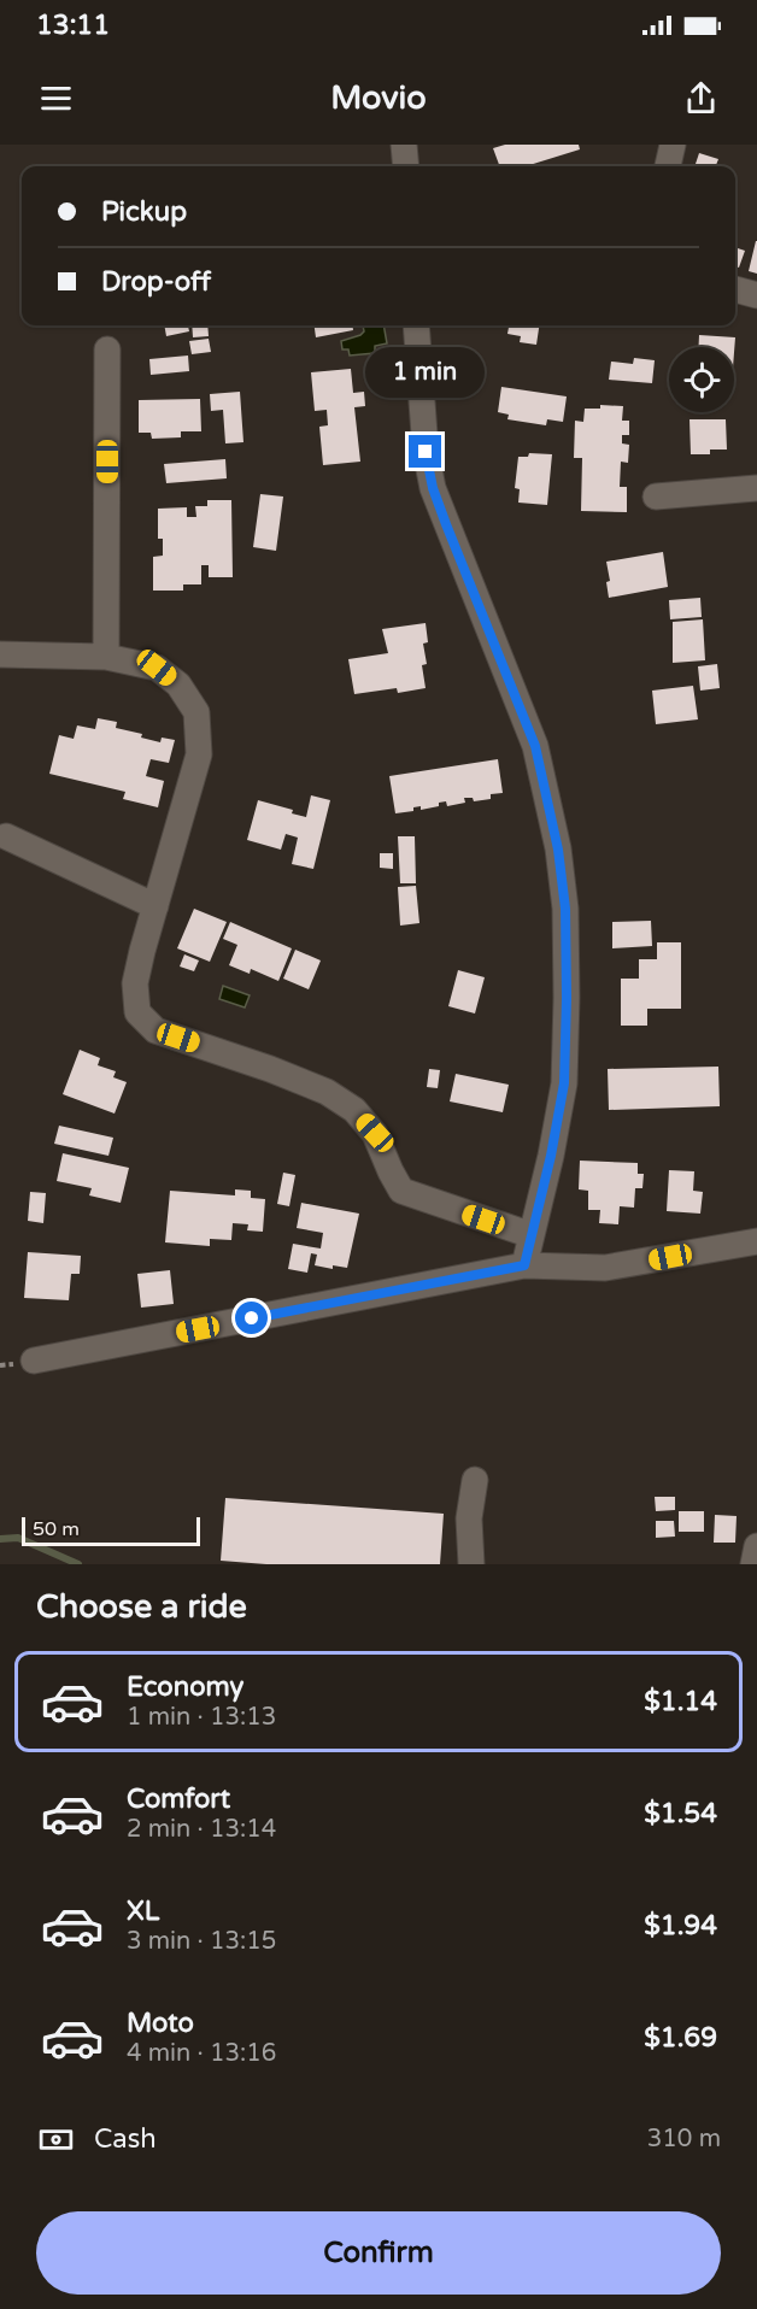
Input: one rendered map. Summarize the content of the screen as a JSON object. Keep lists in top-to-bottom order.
{
  "scale_bar": "50 m",
  "page": {
    "status": "13:11",
    "header": "Movio",
    "banner": ["Pickup", "Drop-off"],
    "bubble": "1 min",
    "scale": "50 m",
    "heading": "Choose a ride",
    "list": [
      {
        "name": "Economy",
        "note": "1 min · 13:13",
        "value": "$1.14"
      },
      {
        "name": "Comfort",
        "note": "2 min · 13:14",
        "value": "$1.54"
      },
      {
        "name": "XL",
        "note": "3 min · 13:15",
        "value": "$1.94"
      },
      {
        "name": "Moto",
        "note": "4 min · 13:16",
        "value": "$1.69"
      }
    ],
    "pay": ["Cash", "310 m"],
    "buttons": "Confirm"
  }
}
